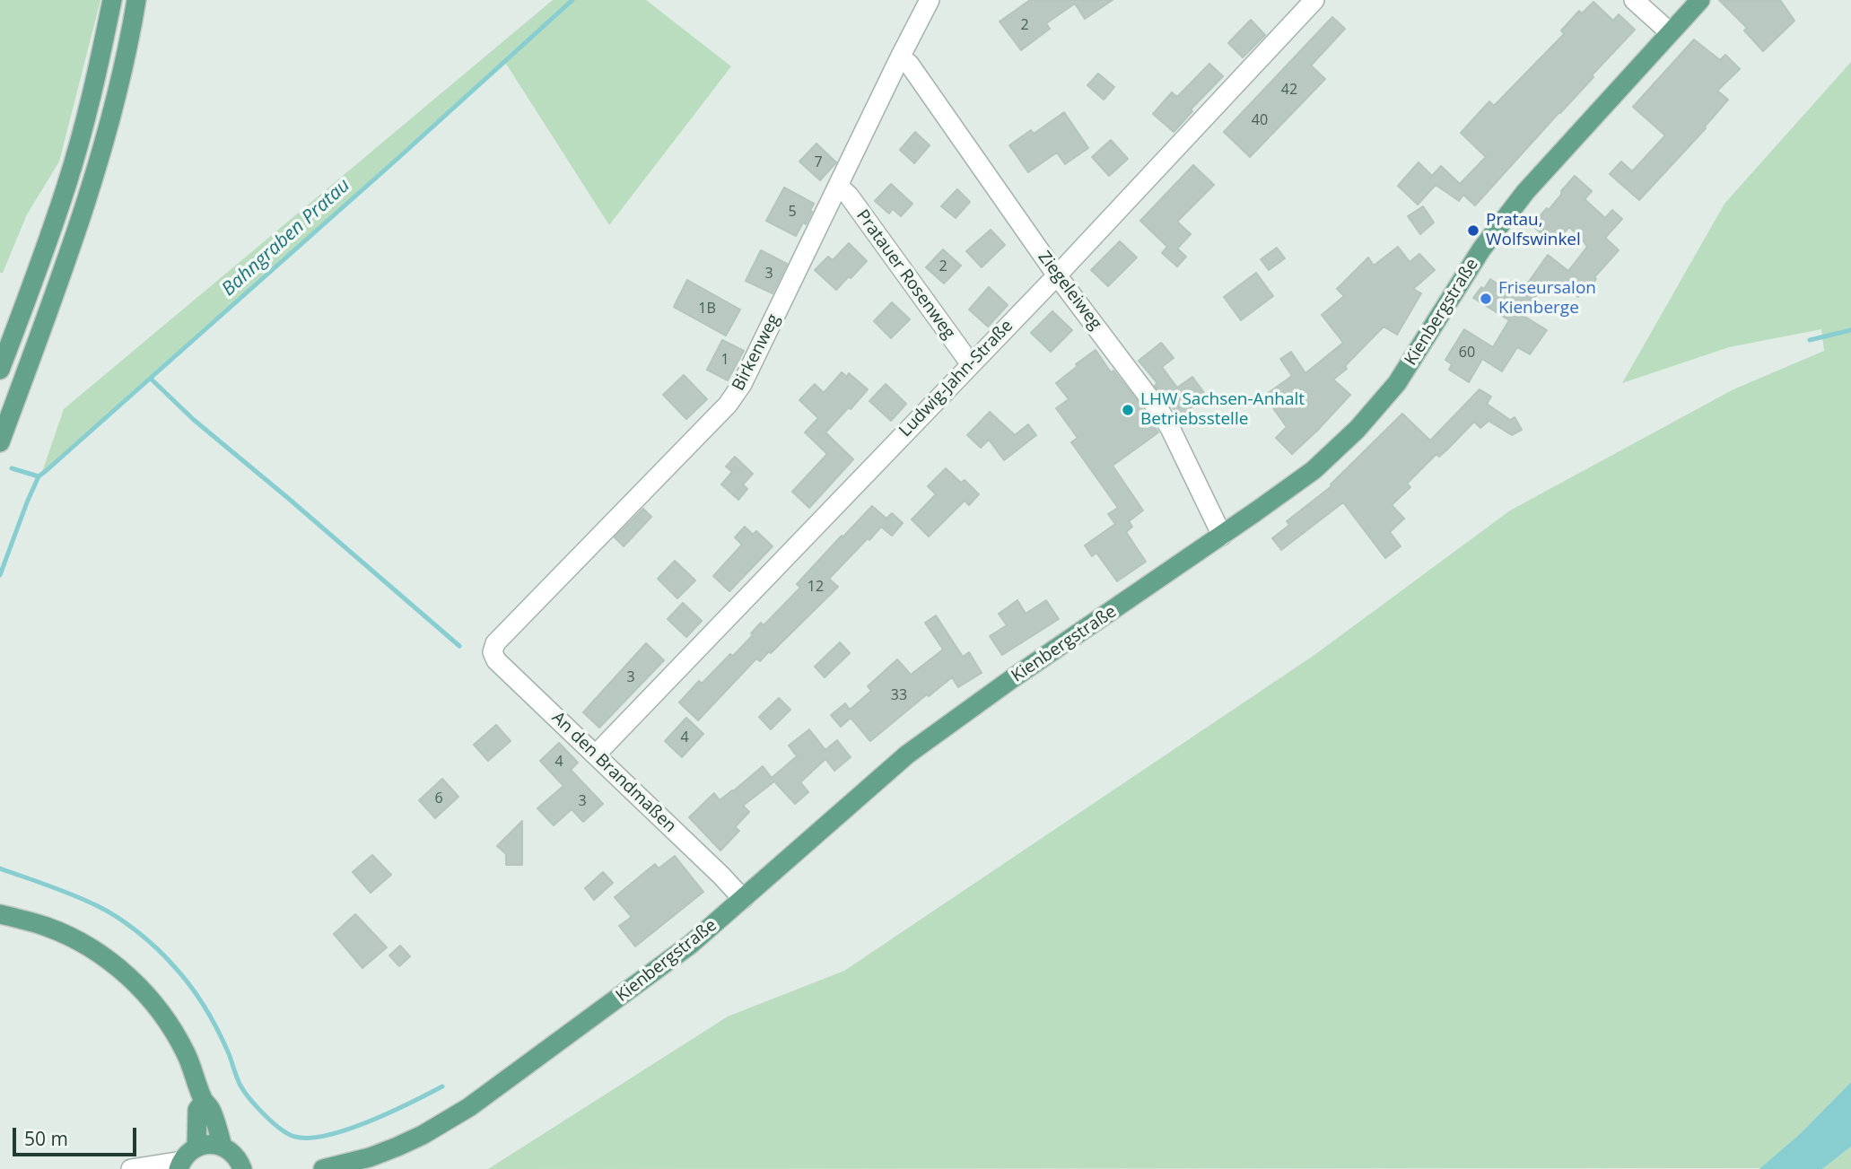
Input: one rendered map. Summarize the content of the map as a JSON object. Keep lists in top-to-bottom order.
{
  "streets": {
    "main road": ["Kienbergstraße"],
    "street": [
      "Pratauer Rosenweg",
      "Ziegeleiweg",
      "Birkenweg",
      "Ludwig-Jahn-Straße",
      "An den Brandmaßen"
    ]
  },
  "crossings": [
    ["Pratauer Rosenweg", "Birkenweg"],
    ["Pratauer Rosenweg", "Ludwig-Jahn-Straße"],
    ["Ziegeleiweg", "Kienbergstraße"],
    ["Ziegeleiweg", "Birkenweg"],
    ["Ziegeleiweg", "Ludwig-Jahn-Straße"],
    ["Kienbergstraße", "An den Brandmaßen"],
    ["Birkenweg", "An den Brandmaßen"],
    ["Ludwig-Jahn-Straße", "An den Brandmaßen"]
  ],
  "water": ["Bahngraben Pratau"],
  "places": ["Pratau, Wolfswinkel", "Friseursalon Kienberge", "LHW Sachsen-Anhalt Betriebsstelle"],
  "house_numbers": [
    "2",
    "42",
    "40",
    "7",
    "5",
    "2",
    "3",
    "1B",
    "60",
    "1",
    "12",
    "3",
    "33",
    "4",
    "4",
    "6",
    "3"
  ],
  "scale_bar": "50 m"
}
